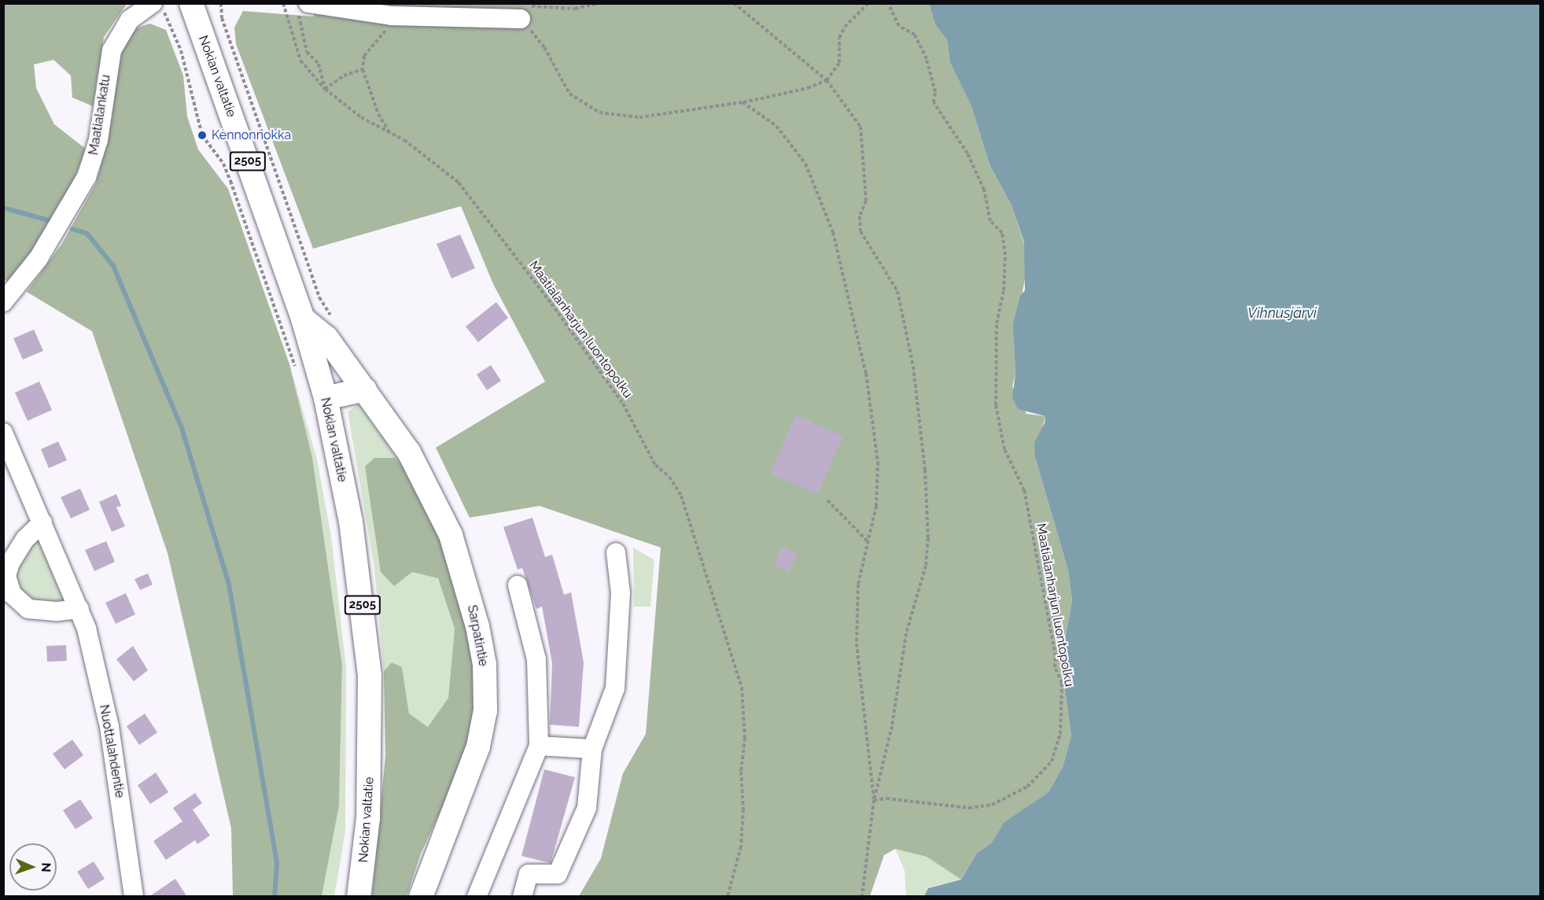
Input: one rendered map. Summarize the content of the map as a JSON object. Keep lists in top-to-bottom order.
{
  "streets": {
    "main road": ["Nokian valtatie", "2505", "Sarpatintie"],
    "street": ["Maatialankatu", "Nuottalahdentie"],
    "path": ["Maatialanharjun luontopolku"]
  },
  "crossings": [
    ["Nokian valtatie", "Sarpatintie"]
  ],
  "water": ["Vihnusjärvi"],
  "places": ["Kennonnokka"],
  "north": "right"
}
